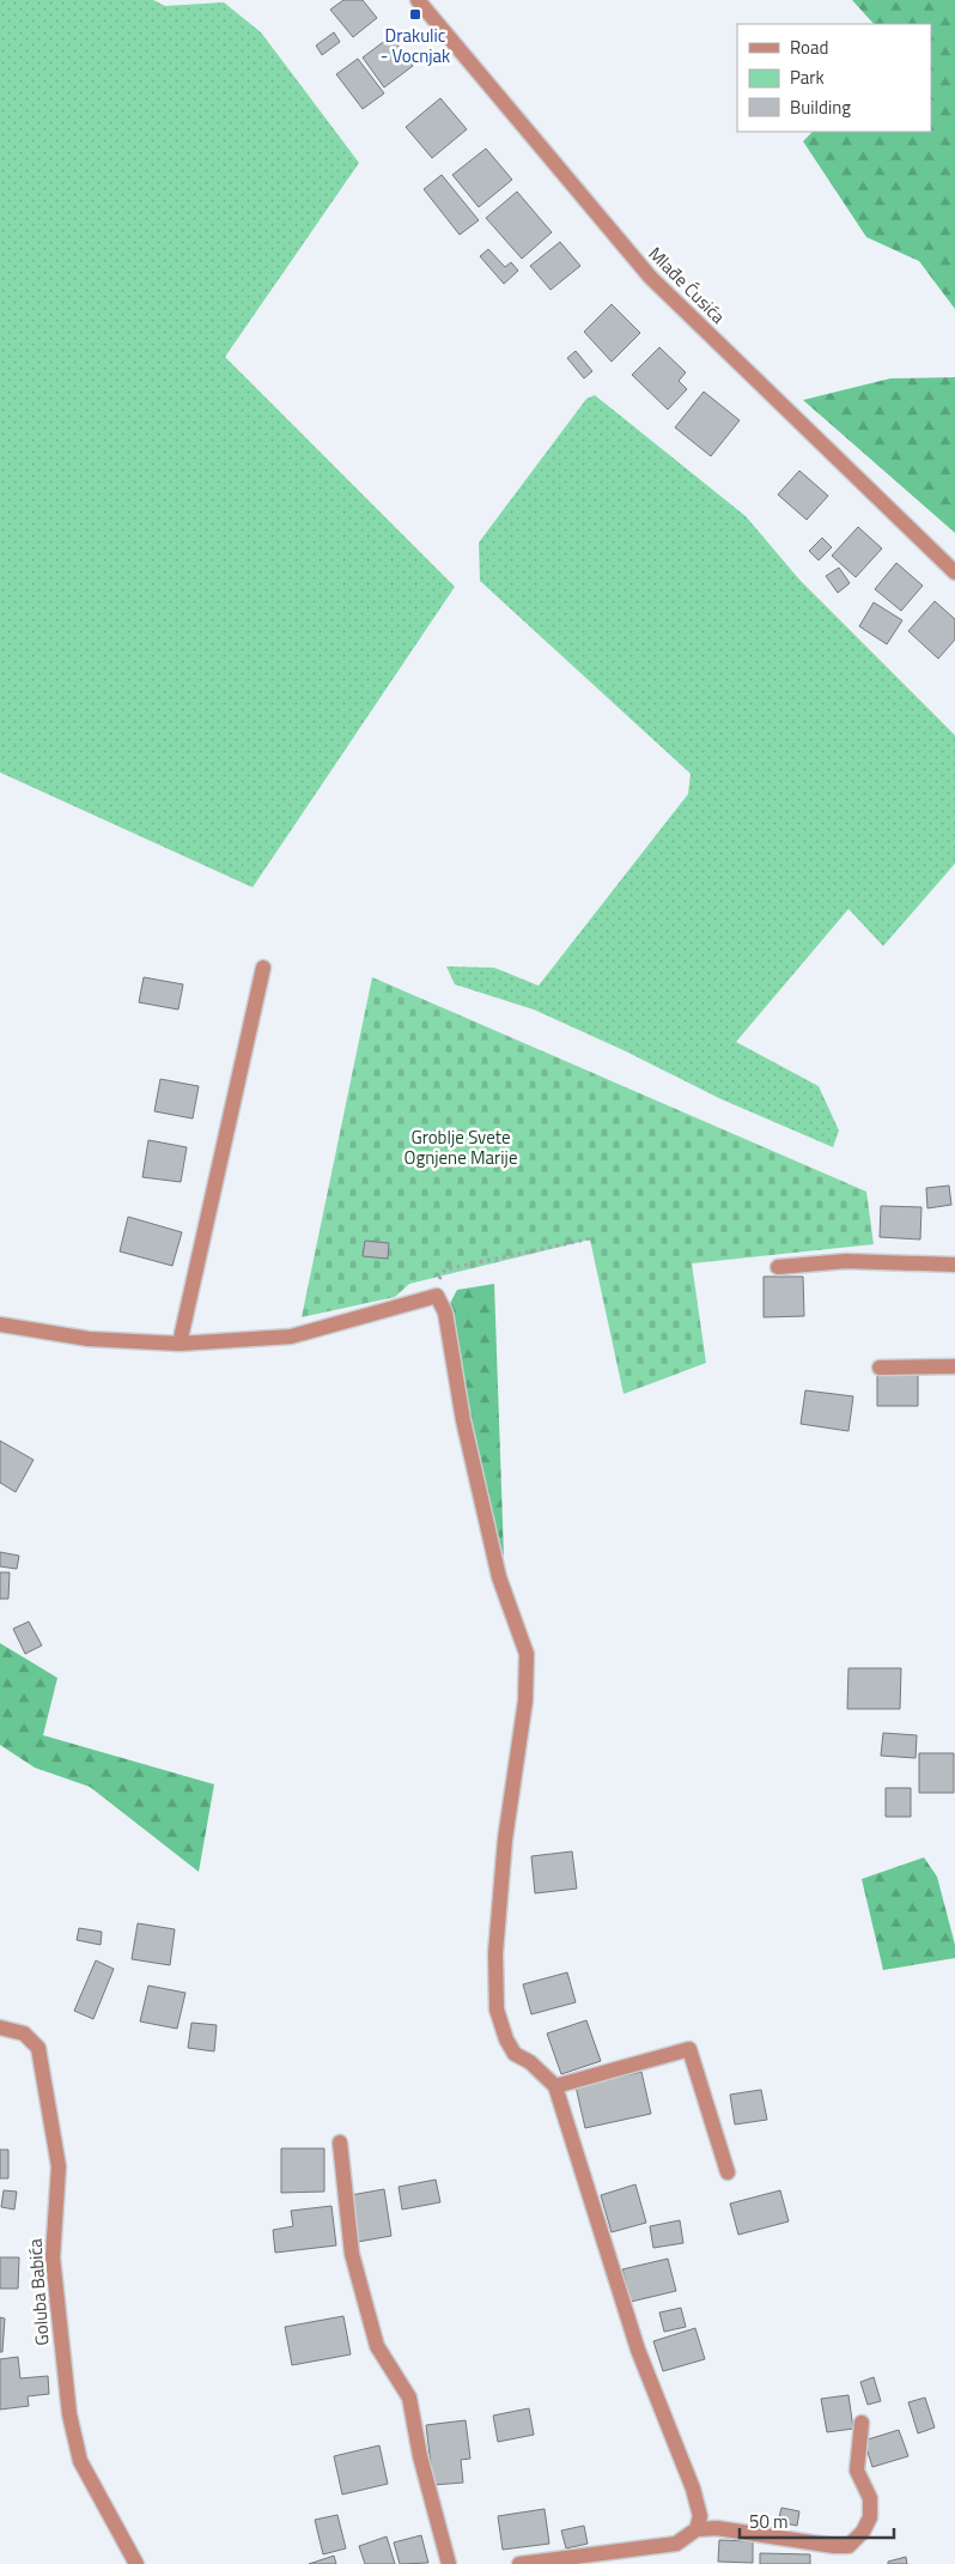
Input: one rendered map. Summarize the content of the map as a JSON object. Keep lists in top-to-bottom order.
{
  "streets": {
    "street": ["Mlađe Ćusića", "Goluba Babića"]
  },
  "parks": ["Groblje Svete Ognjene Marije"],
  "places": {
    "transit": ["Drakulic - Vocnjak"]
  },
  "legend": ["Road", "Park", "Building"],
  "scale_bar": "50 m"
}
